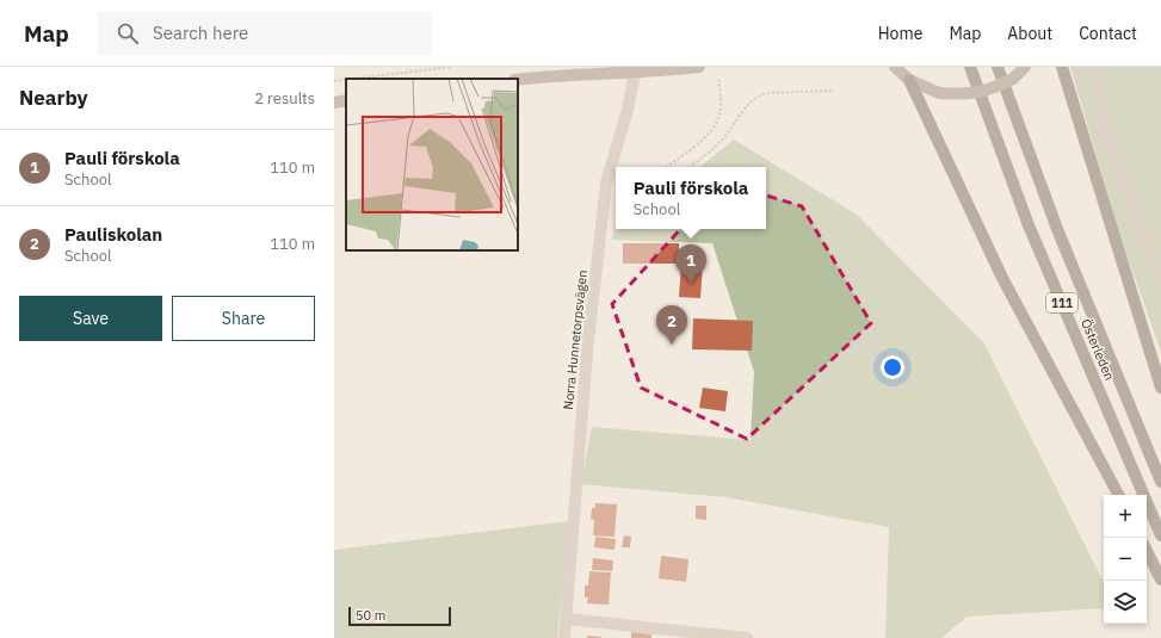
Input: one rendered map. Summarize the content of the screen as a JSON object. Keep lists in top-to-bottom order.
{
  "streets": {
    "main road": ["111", "Österleden"],
    "street": ["Norra Hunnetorpsvägen"]
  },
  "scale_bar": "50 m",
  "page": {
    "header": "Map",
    "search": "Search here",
    "nav": [
      "Home",
      "Map",
      "About",
      "Contact"
    ],
    "heading": ["Nearby", "2 results"],
    "list": [
      {
        "mark": "1",
        "name": "Pauli förskola",
        "note": "School",
        "value": "110 m"
      },
      {
        "mark": "2",
        "name": "Pauliskolan",
        "note": "School",
        "value": "110 m"
      }
    ],
    "popup": ["Pauli förskola", "School"],
    "pins": ["1", "2"],
    "buttons": ["Save", "Share"],
    "map_buttons": ["+", "−"],
    "scale": "50 m"
  }
}
